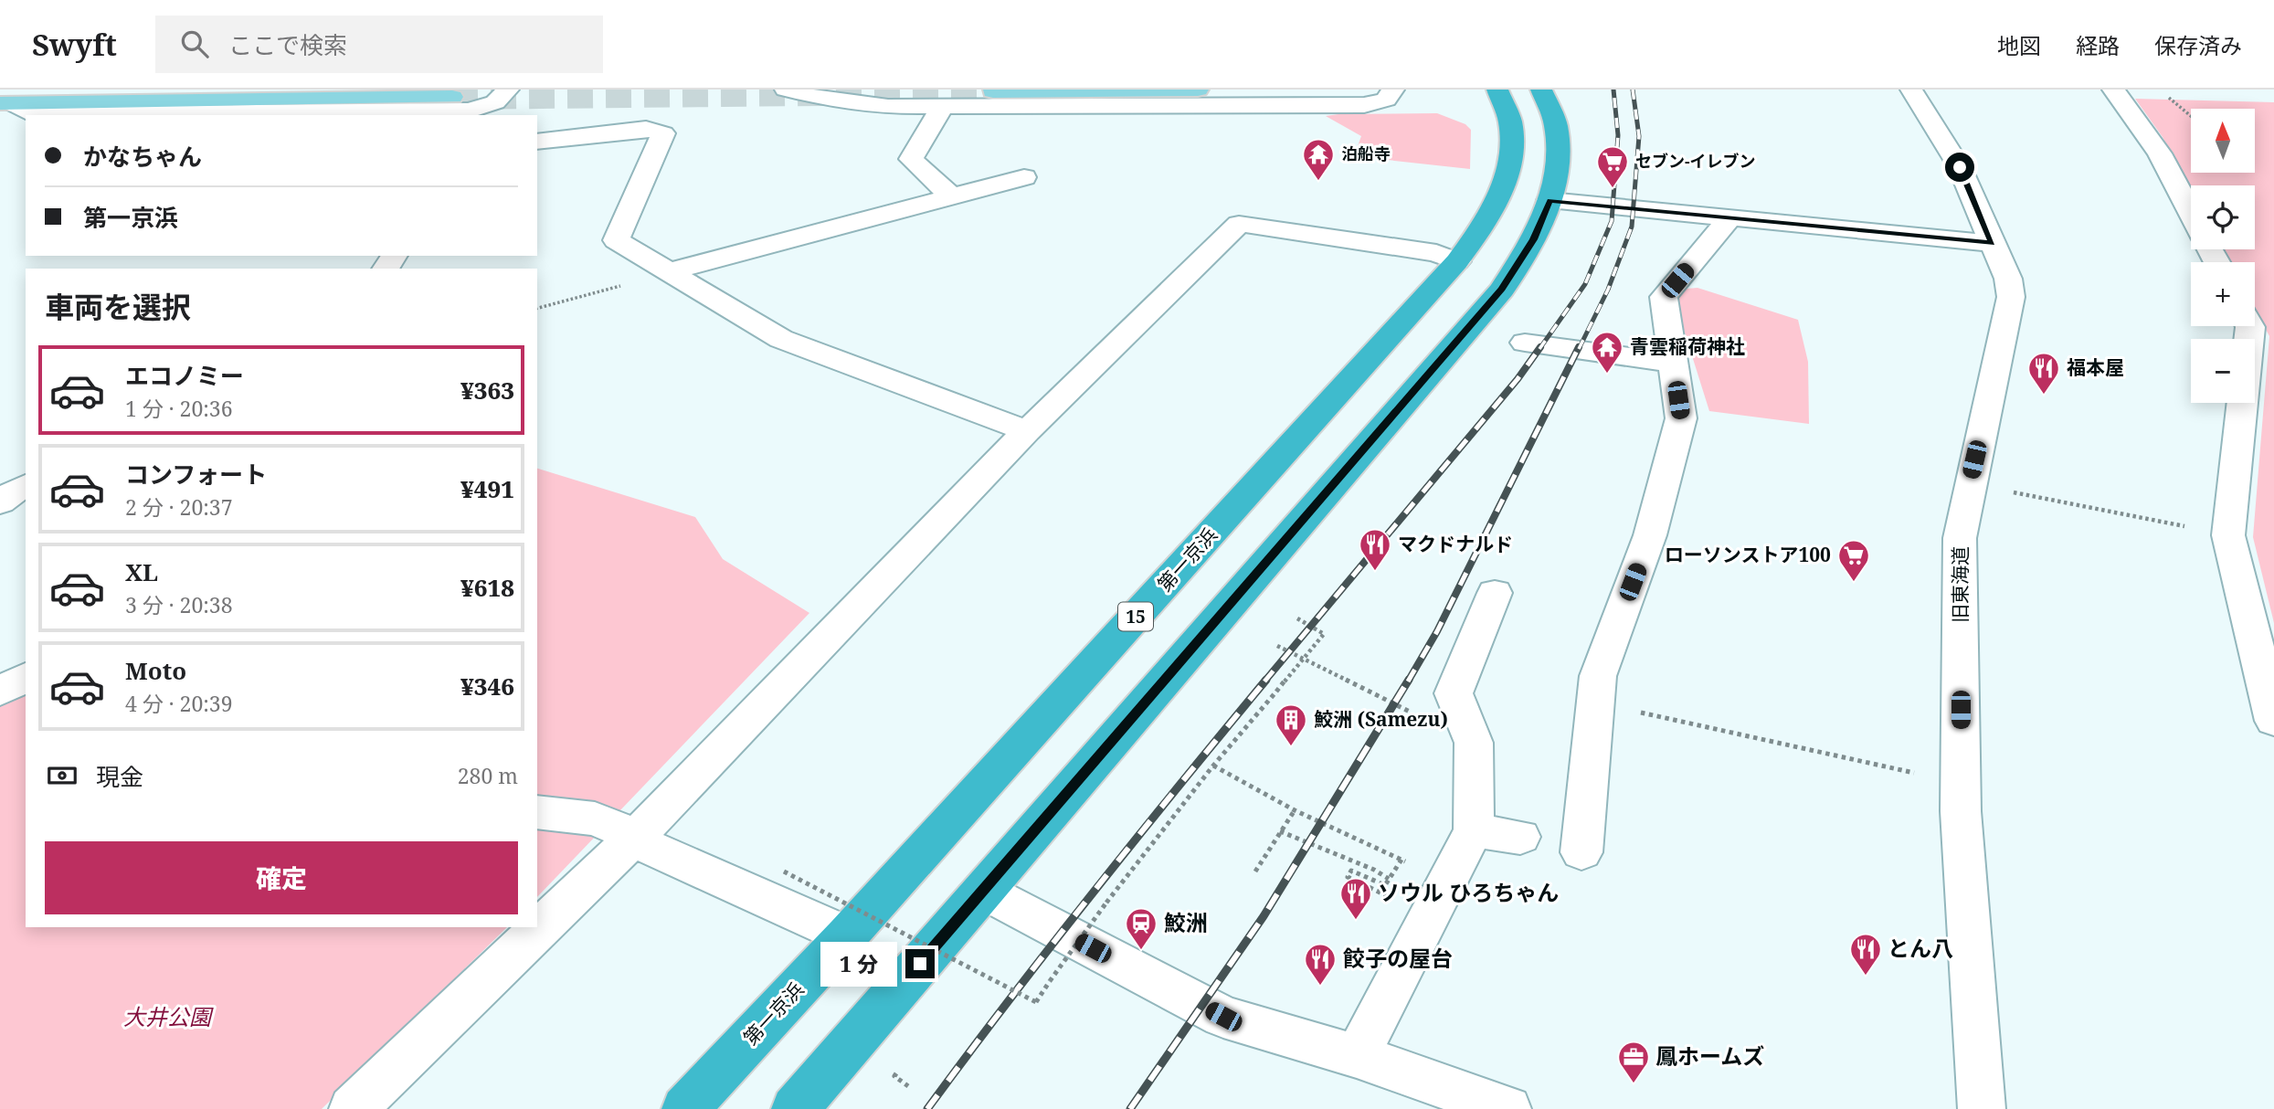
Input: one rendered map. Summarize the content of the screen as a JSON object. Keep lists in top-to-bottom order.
{
  "streets": {
    "highway": ["第一京浜", "15"],
    "street": ["旧東海道"]
  },
  "parks": ["大井公園"],
  "places": {
    "temple": ["泊船寺", "青雲稲荷神社"],
    "supermarket": ["セブン-イレブン", "ローソンストア100"],
    "restaurant": [
      "福本屋",
      "マクドナルド",
      "ソウル ひろちゃん",
      "とん八",
      "餃子の屋台"
    ],
    "building": ["鮫洲 (Samezu)"],
    "station": ["鮫洲"],
    "office": ["鳳ホームズ"]
  },
  "north": "top",
  "page": {
    "header": "Swyft",
    "search": "ここで検索",
    "nav": ["地図", "経路", "保存済み"],
    "map_buttons": ["+", "−"],
    "banner": ["かなちゃん", "第一京浜"],
    "heading": "車両を選択",
    "list": [
      {
        "name": "エコノミー",
        "note": "1 分 · 20:36",
        "value": "¥363"
      },
      {
        "name": "コンフォート",
        "note": "2 分 · 20:37",
        "value": "¥491"
      },
      {
        "name": "XL",
        "note": "3 分 · 20:38",
        "value": "¥618"
      },
      {
        "name": "Moto",
        "note": "4 分 · 20:39",
        "value": "¥346"
      }
    ],
    "pay": ["現金", "280 m"],
    "buttons": "確定",
    "bubble": "1 分"
  }
}
